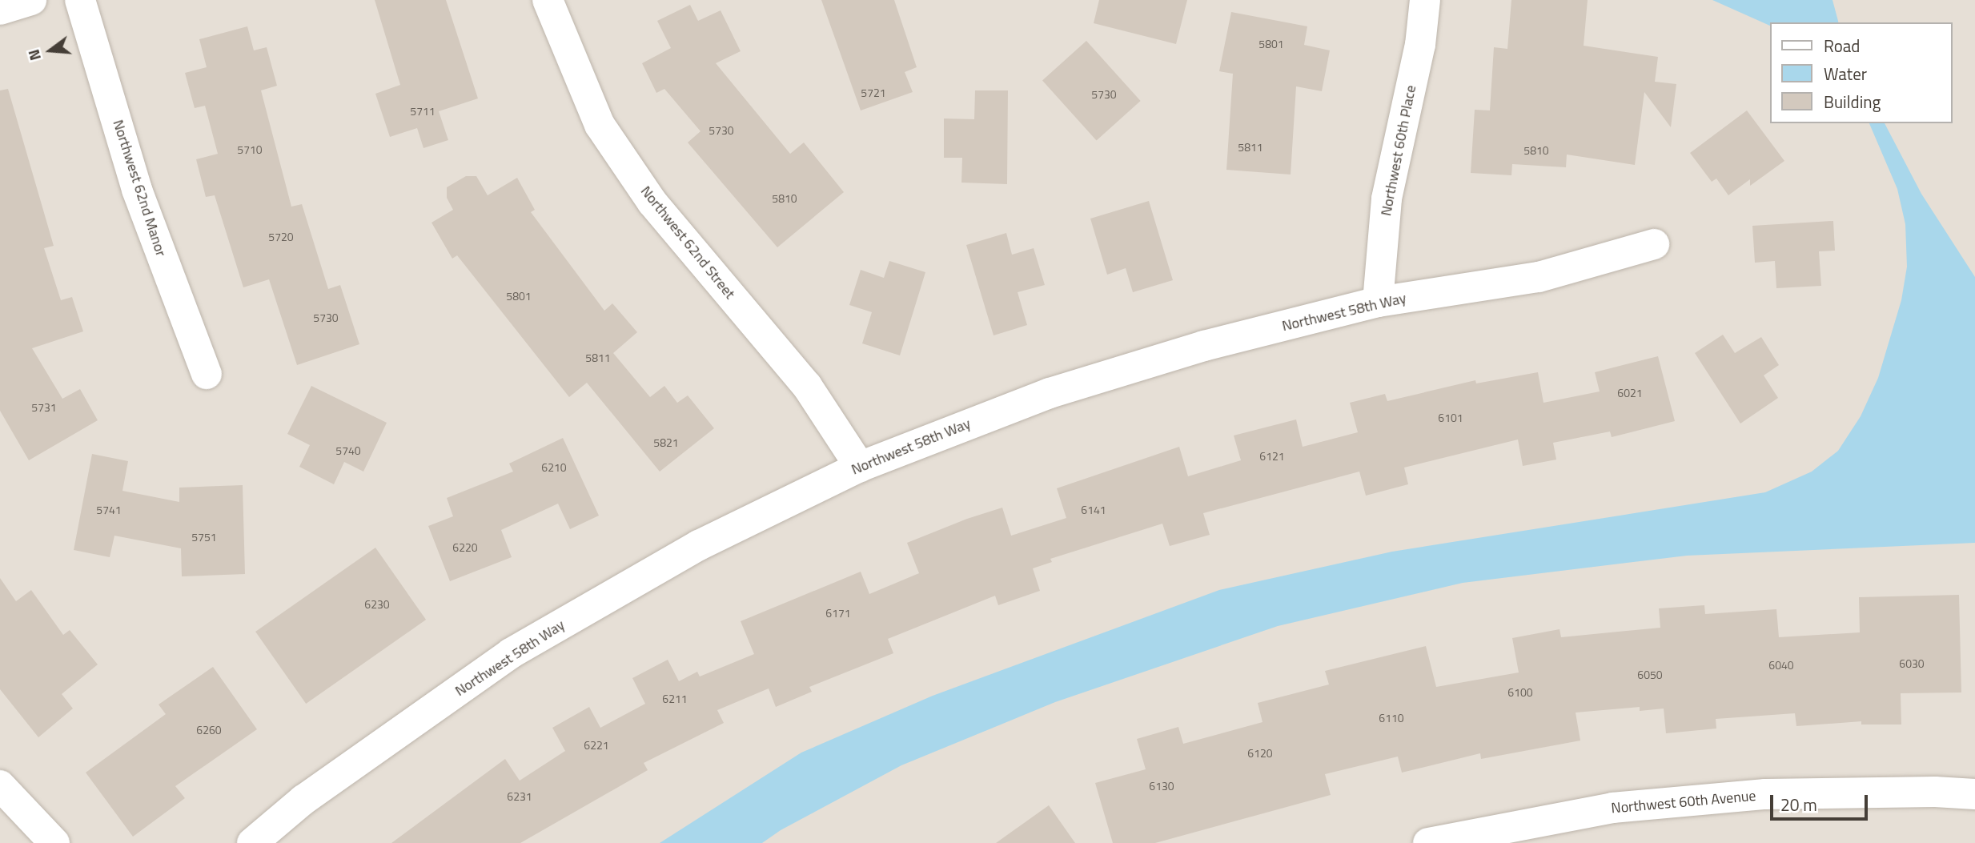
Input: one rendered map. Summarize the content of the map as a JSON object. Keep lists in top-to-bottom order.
{
  "streets": {
    "street": [
      "Northwest 60th Place",
      "Northwest 62nd Manor",
      "Northwest 62nd Street",
      "Northwest 58th Way",
      "Northwest 60th Avenue"
    ]
  },
  "crossings": [
    ["Northwest 60th Place", "Northwest 58th Way"],
    ["Northwest 62nd Street", "Northwest 58th Way"]
  ],
  "house_numbers": [
    "5801",
    "5721",
    "5730",
    "5711",
    "5730",
    "5811",
    "5710",
    "5810",
    "5810",
    "5720",
    "5801",
    "5730",
    "5811",
    "6021",
    "5731",
    "6101",
    "5821",
    "5740",
    "6121",
    "6210",
    "5741",
    "6141",
    "5751",
    "6220",
    "6230",
    "6171",
    "6030",
    "6040",
    "6050",
    "6100",
    "6211",
    "6110",
    "6260",
    "6221",
    "6120",
    "6130",
    "6231"
  ],
  "legend": ["Road", "Water", "Building"],
  "scale_bar": "20 m",
  "north": "left"
}
